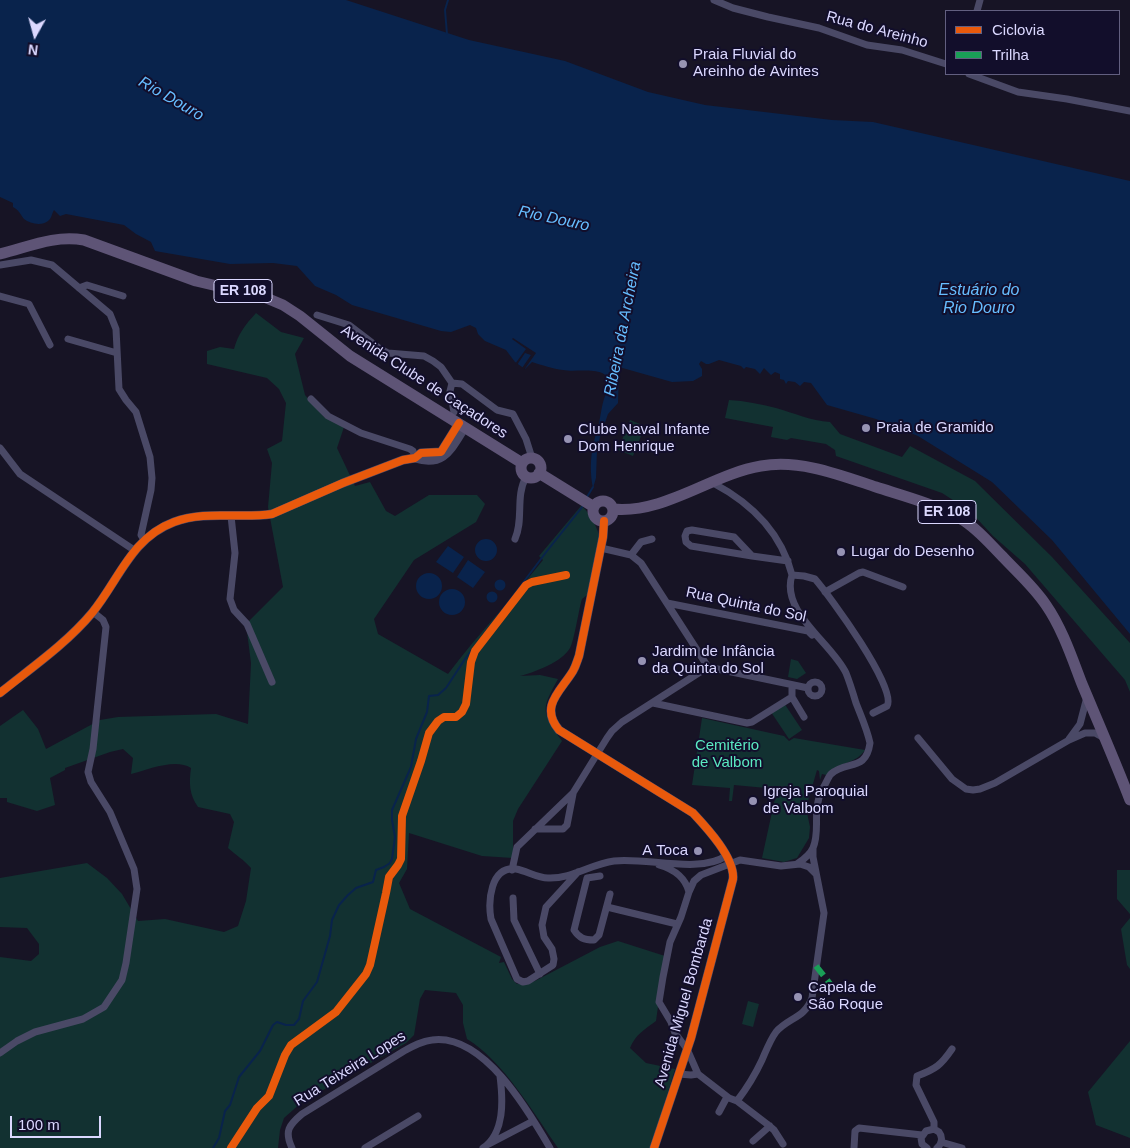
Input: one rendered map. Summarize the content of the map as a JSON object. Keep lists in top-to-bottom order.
{
  "streets": {
    "main road": ["ER 108", "Avenida Clube de Caçadores"],
    "street": [
      "Rua do Areinho",
      "Rua Quinta do Sol",
      "Avenida Miguel Bombarda",
      "Rua Teixeira Lopes"
    ]
  },
  "crossings": [
    ["ER 108", "Avenida Clube de Caçadores"]
  ],
  "water": ["Rio Douro", "Estuário do Rio Douro", "Ribeira da Archeira"],
  "parks": ["Cemitério de Valbom"],
  "places": [
    "Praia Fluvial do Areinho de Avintes",
    "Praia de Gramido",
    "Clube Naval Infante Dom Henrique",
    "Lugar do Desenho",
    "Jardim de Infância da Quinta do Sol",
    "Igreja Paroquial de Valbom",
    "A Toca",
    "Capela de São Roque"
  ],
  "legend": ["Ciclovia", "Trilha"],
  "scale_bar": "100 m",
  "north": "bottom"
}
